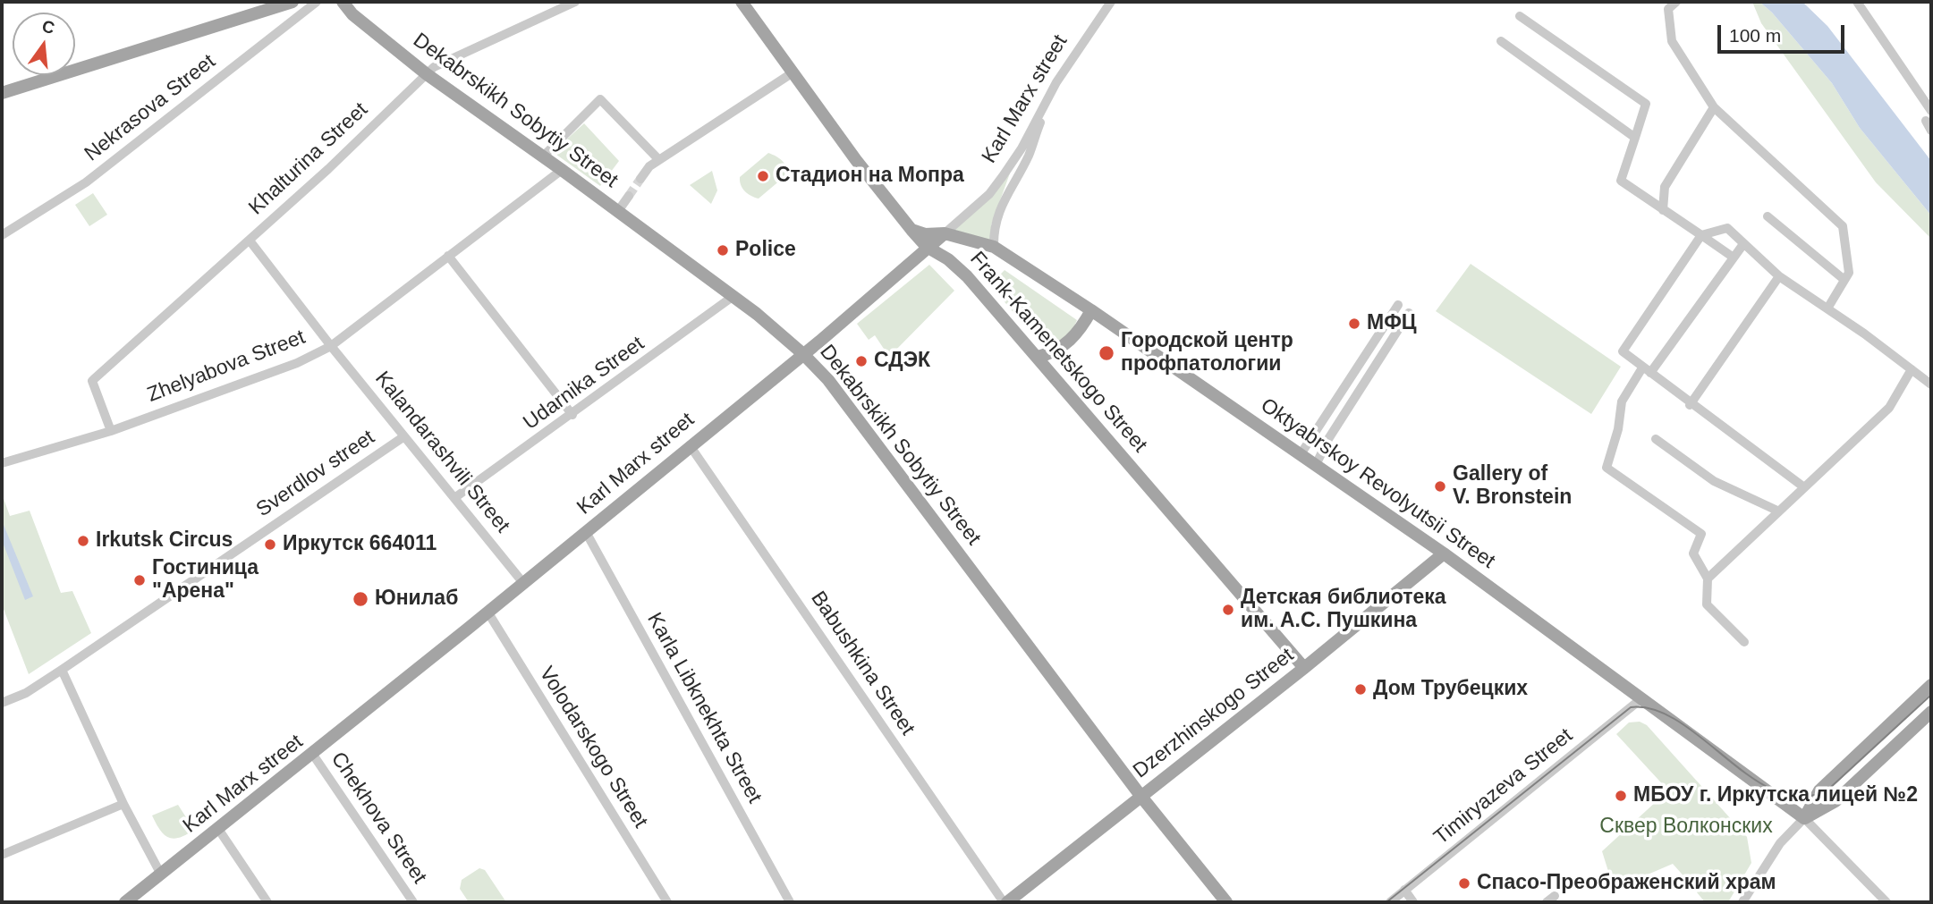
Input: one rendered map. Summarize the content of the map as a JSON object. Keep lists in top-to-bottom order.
{
  "streets": {
    "main road": [
      "Karl Marx street",
      "Dekabrskikh Sobytiy Street",
      "Frank-Kamenetskogo Street",
      "Oktyabrskoy Revolyutsii Street",
      "Dzerzhinskogo Street"
    ],
    "street": [
      "Nekrasova Street",
      "Khalturina Street",
      "Zhelyabova Street",
      "Udarnika Street",
      "Kalandarashvili Street",
      "Sverdlov street",
      "Babushkina Street",
      "Karla Libknekhta Street",
      "Volodarskogo Street",
      "Timiryazeva Street",
      "Chekhova Street"
    ]
  },
  "crossings": [
    ["Karl Marx street", "Dekabrskikh Sobytiy Street"],
    ["Karl Marx street", "Frank-Kamenetskogo Street"],
    ["Karl Marx street", "Kalandarashvili Street"],
    ["Karl Marx street", "Oktyabrskoy Revolyutsii Street"],
    ["Karl Marx street", "Babushkina Street"],
    ["Karl Marx street", "Karla Libknekhta Street"],
    ["Karl Marx street", "Volodarskogo Street"],
    ["Karl Marx street", "Chekhova Street"],
    ["Dekabrskikh Sobytiy Street", "Khalturina Street"],
    ["Dekabrskikh Sobytiy Street", "Zhelyabova Street"],
    ["Dekabrskikh Sobytiy Street", "Udarnika Street"],
    ["Dekabrskikh Sobytiy Street", "Dzerzhinskogo Street"],
    ["Khalturina Street", "Zhelyabova Street"],
    ["Khalturina Street", "Kalandarashvili Street"],
    ["Frank-Kamenetskogo Street", "Oktyabrskoy Revolyutsii Street"],
    ["Frank-Kamenetskogo Street", "Dzerzhinskogo Street"],
    ["Zhelyabova Street", "Kalandarashvili Street"],
    ["Udarnika Street", "Kalandarashvili Street"],
    ["Kalandarashvili Street", "Sverdlov street"],
    ["Oktyabrskoy Revolyutsii Street", "Dzerzhinskogo Street"],
    ["Oktyabrskoy Revolyutsii Street", "Timiryazeva Street"],
    ["Babushkina Street", "Dzerzhinskogo Street"]
  ],
  "parks": ["Сквер Волконских"],
  "places": [
    "Стадион на Мопра",
    "Police",
    "МФЦ",
    "Городской центр профпатологии",
    "СДЭК",
    "Gallery of V. Bronstein",
    "Irkutsk Circus",
    "Иркутск 664011",
    "Гостиница \"Арена\"",
    "Юнилаб",
    "Детская библиотека им. А.С. Пушкина",
    "Дом Трубецких",
    "МБОУ г. Иркутска лицей №2",
    "Спасо-Преображенский храм"
  ],
  "scale_bar": "100 m",
  "north": "top"
}
